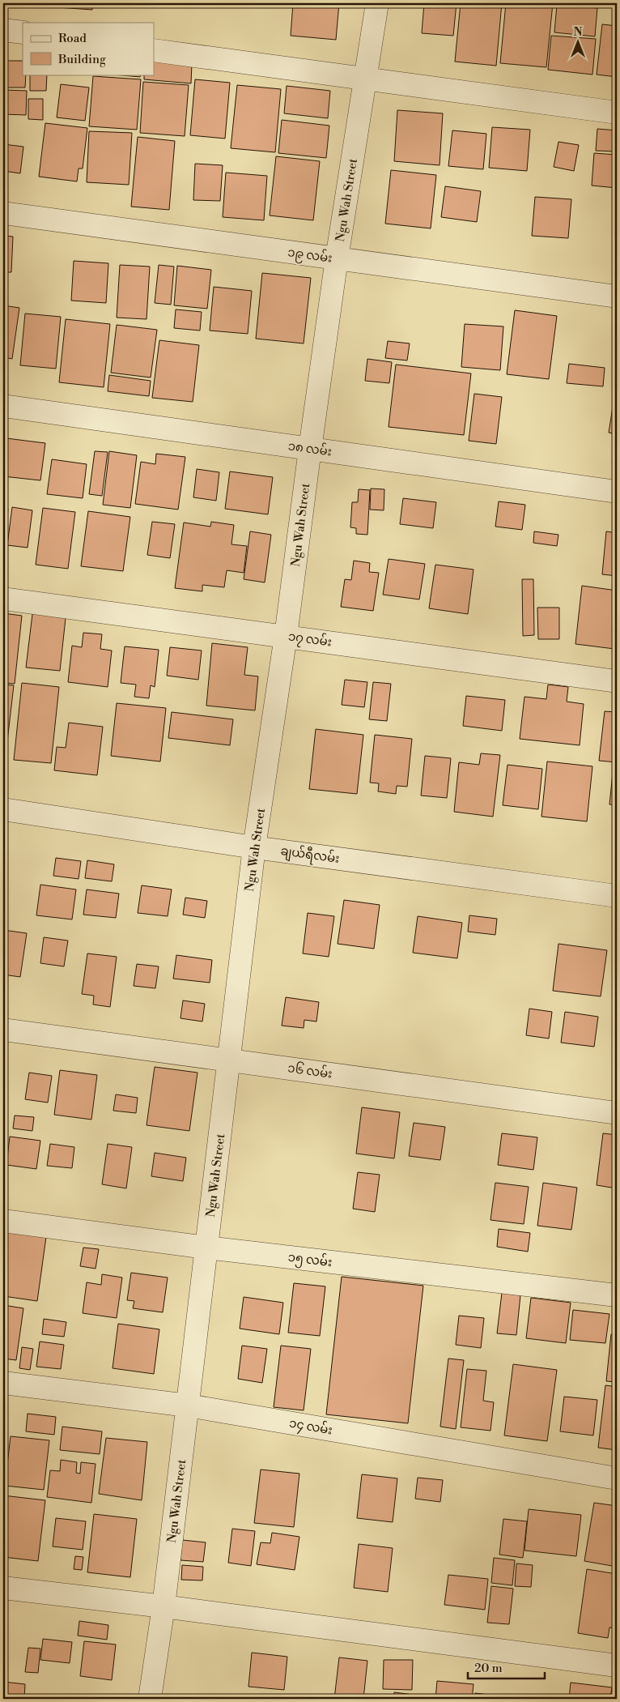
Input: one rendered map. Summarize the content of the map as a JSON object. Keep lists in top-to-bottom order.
{
  "streets": {
    "street": [
      "Ngu Wah Street",
      "၁၉ လမ်း",
      "၁၈ လမ်း",
      "၁၇ လမ်း",
      "ချယ်ရီလမ်း",
      "၁၆ လမ်း",
      "၁၅ လမ်း",
      "၁၄ လမ်း"
    ]
  },
  "crossings": [
    ["Ngu Wah Street", "၁၉ လမ်း"],
    ["Ngu Wah Street", "၁၈ လမ်း"],
    ["Ngu Wah Street", "၁၇ လမ်း"],
    ["Ngu Wah Street", "ချယ်ရီလမ်း"],
    ["Ngu Wah Street", "၁၆ လမ်း"],
    ["Ngu Wah Street", "၁၅ လမ်း"],
    ["Ngu Wah Street", "၁၄ လမ်း"]
  ],
  "legend": ["Road", "Building"],
  "scale_bar": "20 m",
  "north": "top"
}
